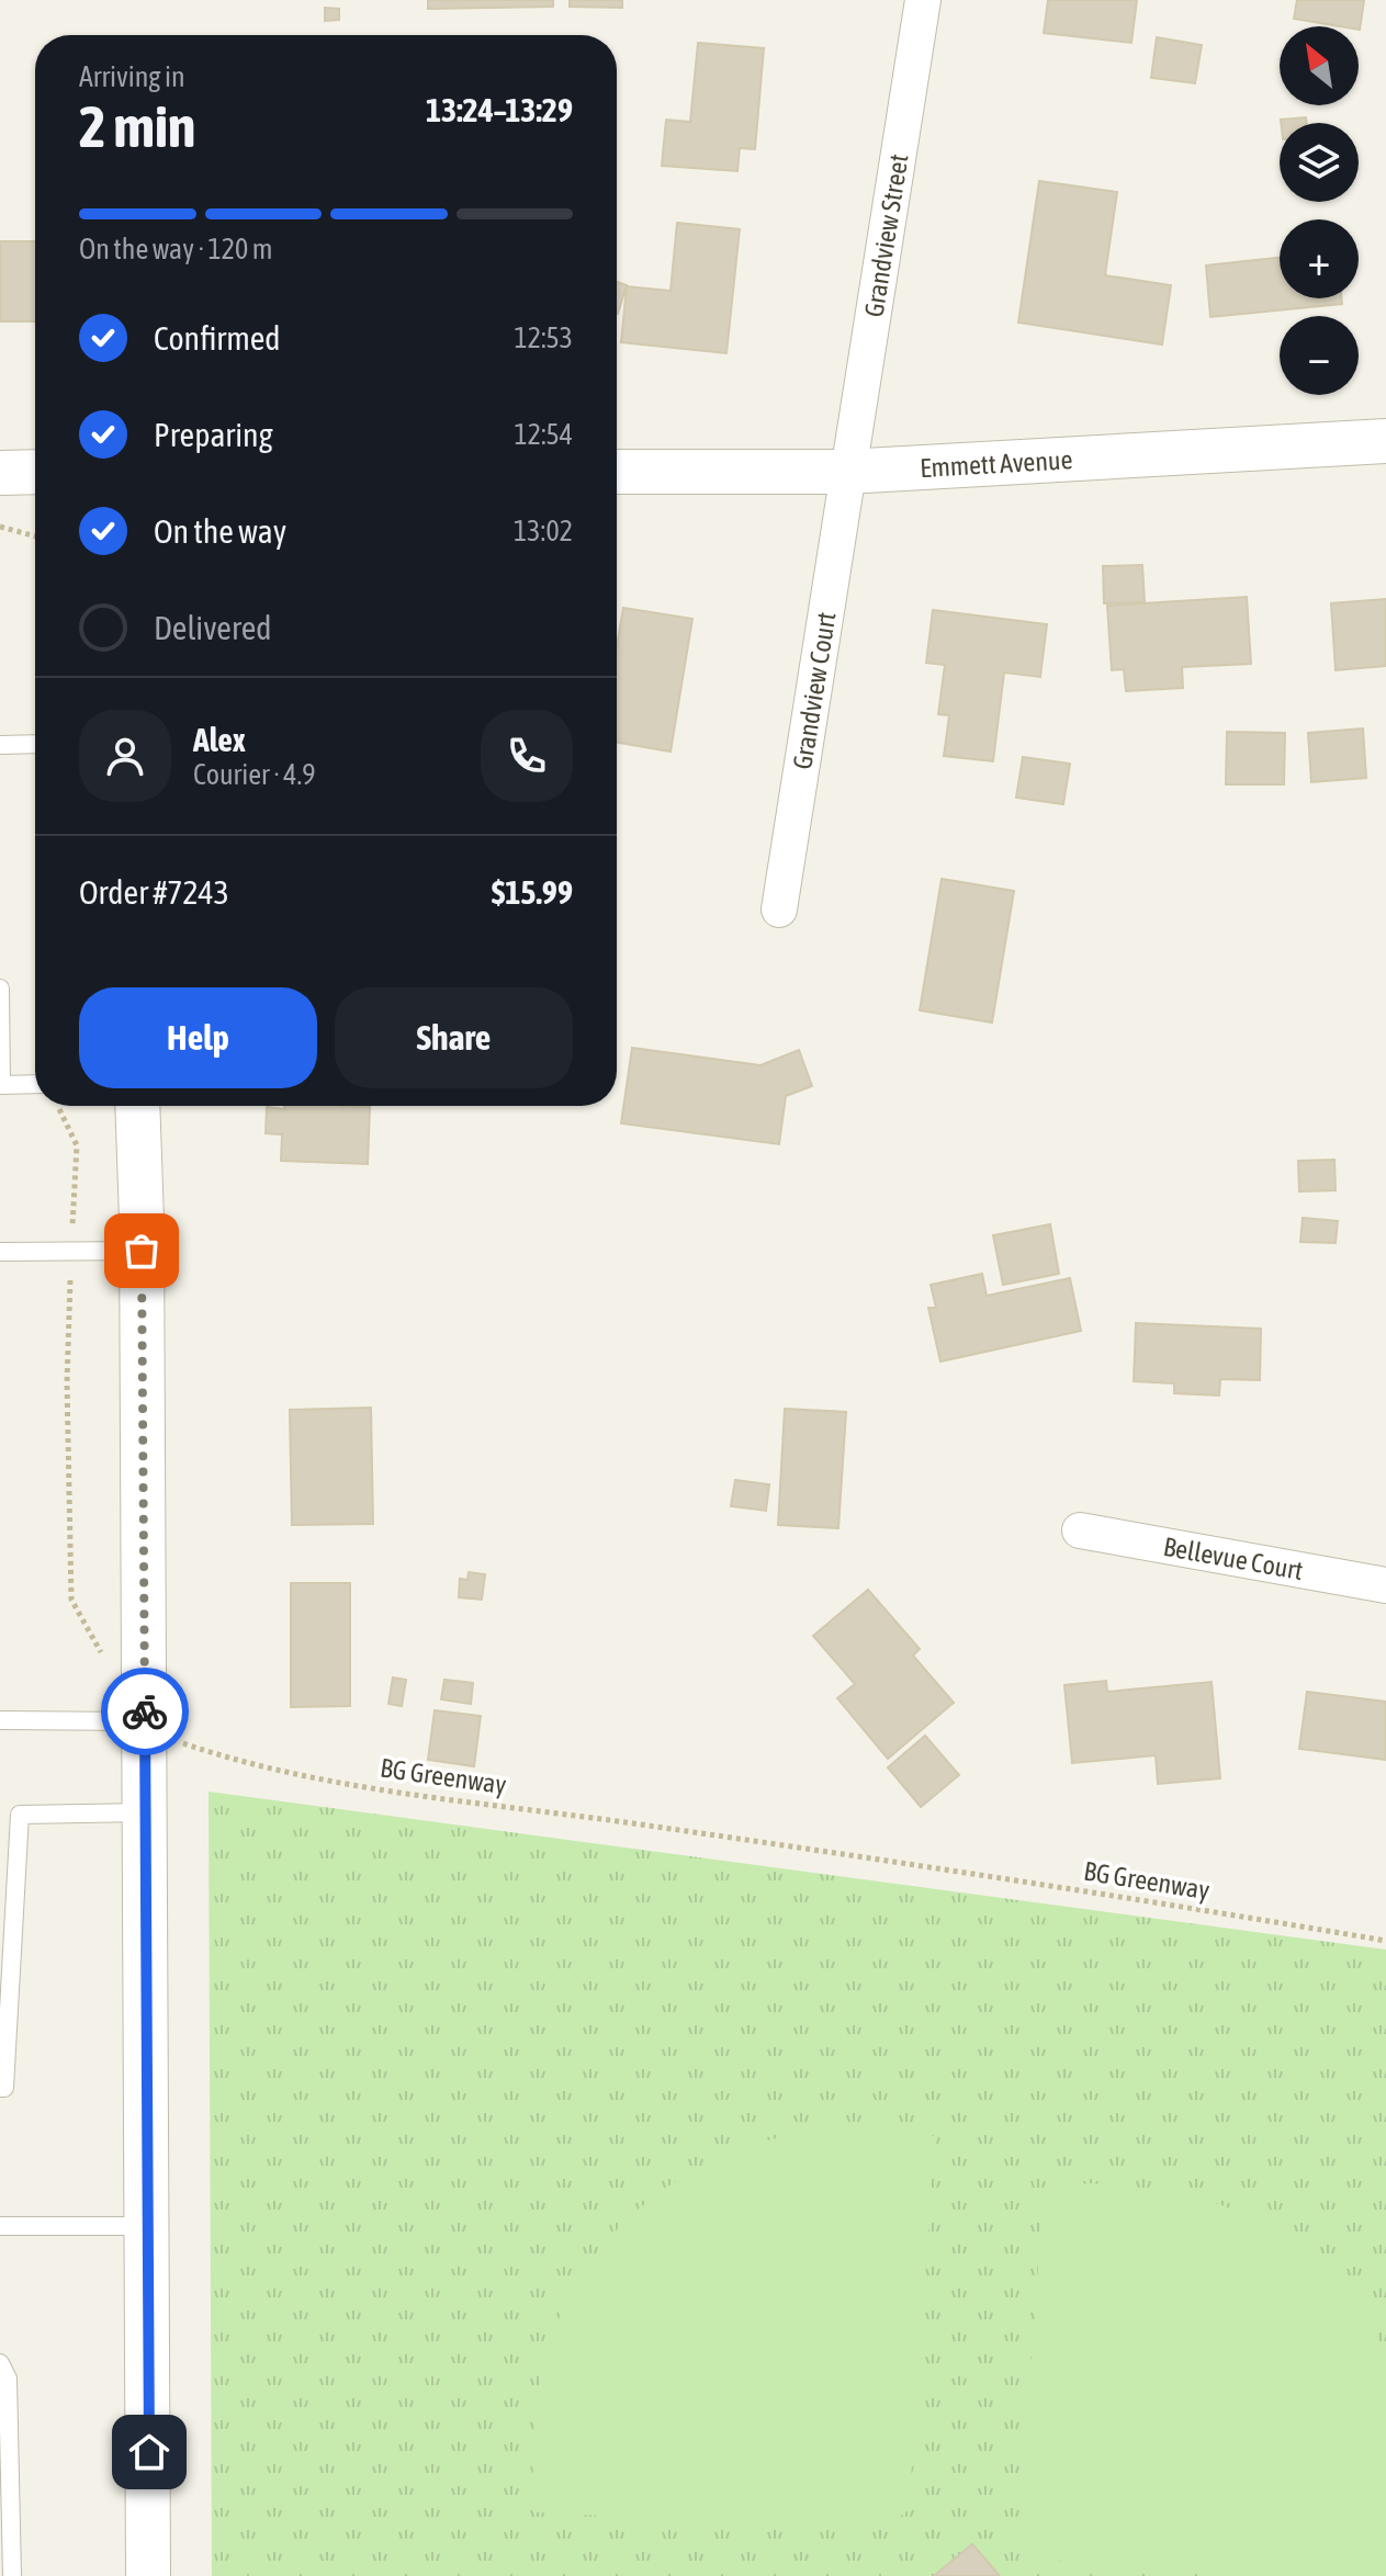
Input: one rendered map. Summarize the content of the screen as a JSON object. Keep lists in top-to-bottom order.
{
  "streets": {
    "street": [
      "Grandview Street",
      "Emmett Avenue",
      "Grandview Court",
      "Bellevue Court"
    ],
    "path": ["BG Greenway"]
  },
  "crossings": [
    ["Grandview Street", "Emmett Avenue"],
    ["Grandview Street", "Grandview Court"],
    ["Emmett Avenue", "Grandview Court"]
  ],
  "north": "top left",
  "page": {
    "map_buttons": ["+", "−"],
    "heading": ["2 min", "Arriving in", "13:24–13:29"],
    "panel": [
      "Alex",
      "Courier · 4.9",
      "Order #7243",
      "$15.99"
    ],
    "bar": "On the way · 120 m",
    "list": [
      ["Confirmed", "12:53"],
      ["Preparing", "12:54"],
      ["On the way", "13:02"],
      "Delivered"
    ],
    "buttons": ["Help", "Share"]
  }
}
